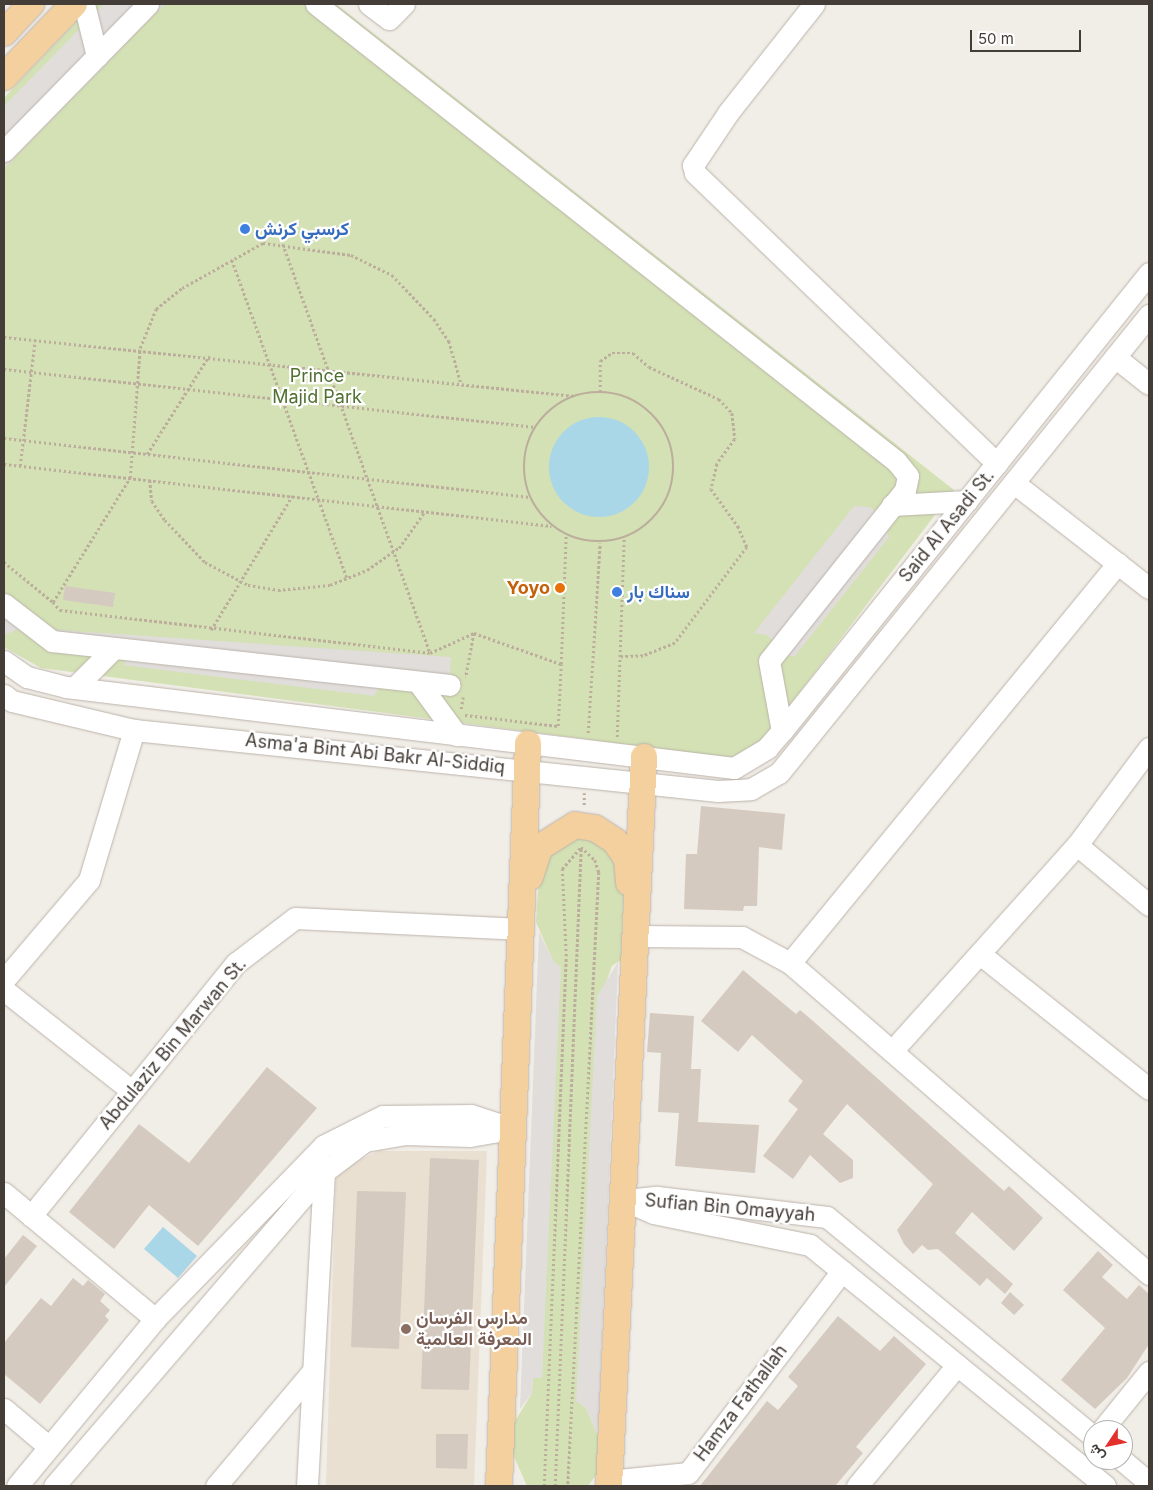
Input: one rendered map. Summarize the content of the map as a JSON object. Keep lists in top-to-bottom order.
{
  "streets": {
    "street": [
      "Said Al Asadi St.",
      "Asma'a Bint Abi Bakr Al-Siddiq",
      "Abdulaziz Bin Marwan St.",
      "Sufian Bin Omayyah",
      "Hamza Fathallah"
    ]
  },
  "crossings": [
    ["Said Al Asadi St.", "Asma'a Bint Abi Bakr Al-Siddiq"],
    ["Sufian Bin Omayyah", "Hamza Fathallah"]
  ],
  "parks": ["Prince Majid Park"],
  "places": [
    "كرسبي كرنش",
    "Yoyo",
    "سناك بار",
    "مدارس الفرسان المعرفة العالمية"
  ],
  "scale_bar": "50 m",
  "north": "bottom left"
}
